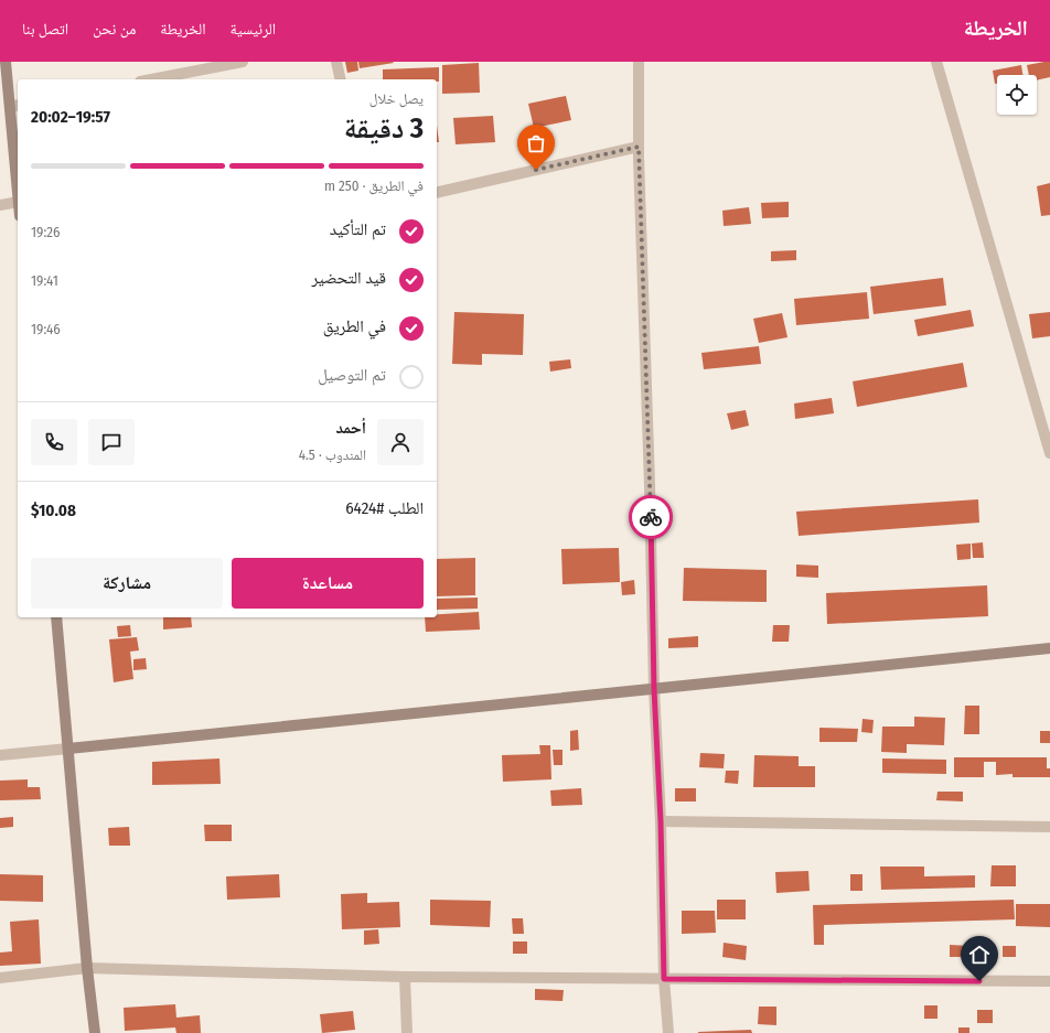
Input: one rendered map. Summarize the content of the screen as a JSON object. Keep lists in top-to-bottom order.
{
  "page": {
    "header": "الخريطة",
    "nav": [
      "الرئيسية",
      "الخريطة",
      "من نحن",
      "اتصل بنا"
    ],
    "heading": ["3 دقيقة", "يصل خلال", "19:57–20:02"],
    "panel": [
      "أحمد",
      "المندوب · 4.5",
      "الطلب #6424",
      "$10.08"
    ],
    "bar": "في الطريق · 250 m",
    "list": [
      ["تم التأكيد", "19:26"],
      ["قيد التحضير", "19:41"],
      ["في الطريق", "19:46"],
      "تم التوصيل"
    ],
    "buttons": ["مساعدة", "مشاركة"]
  }
}
